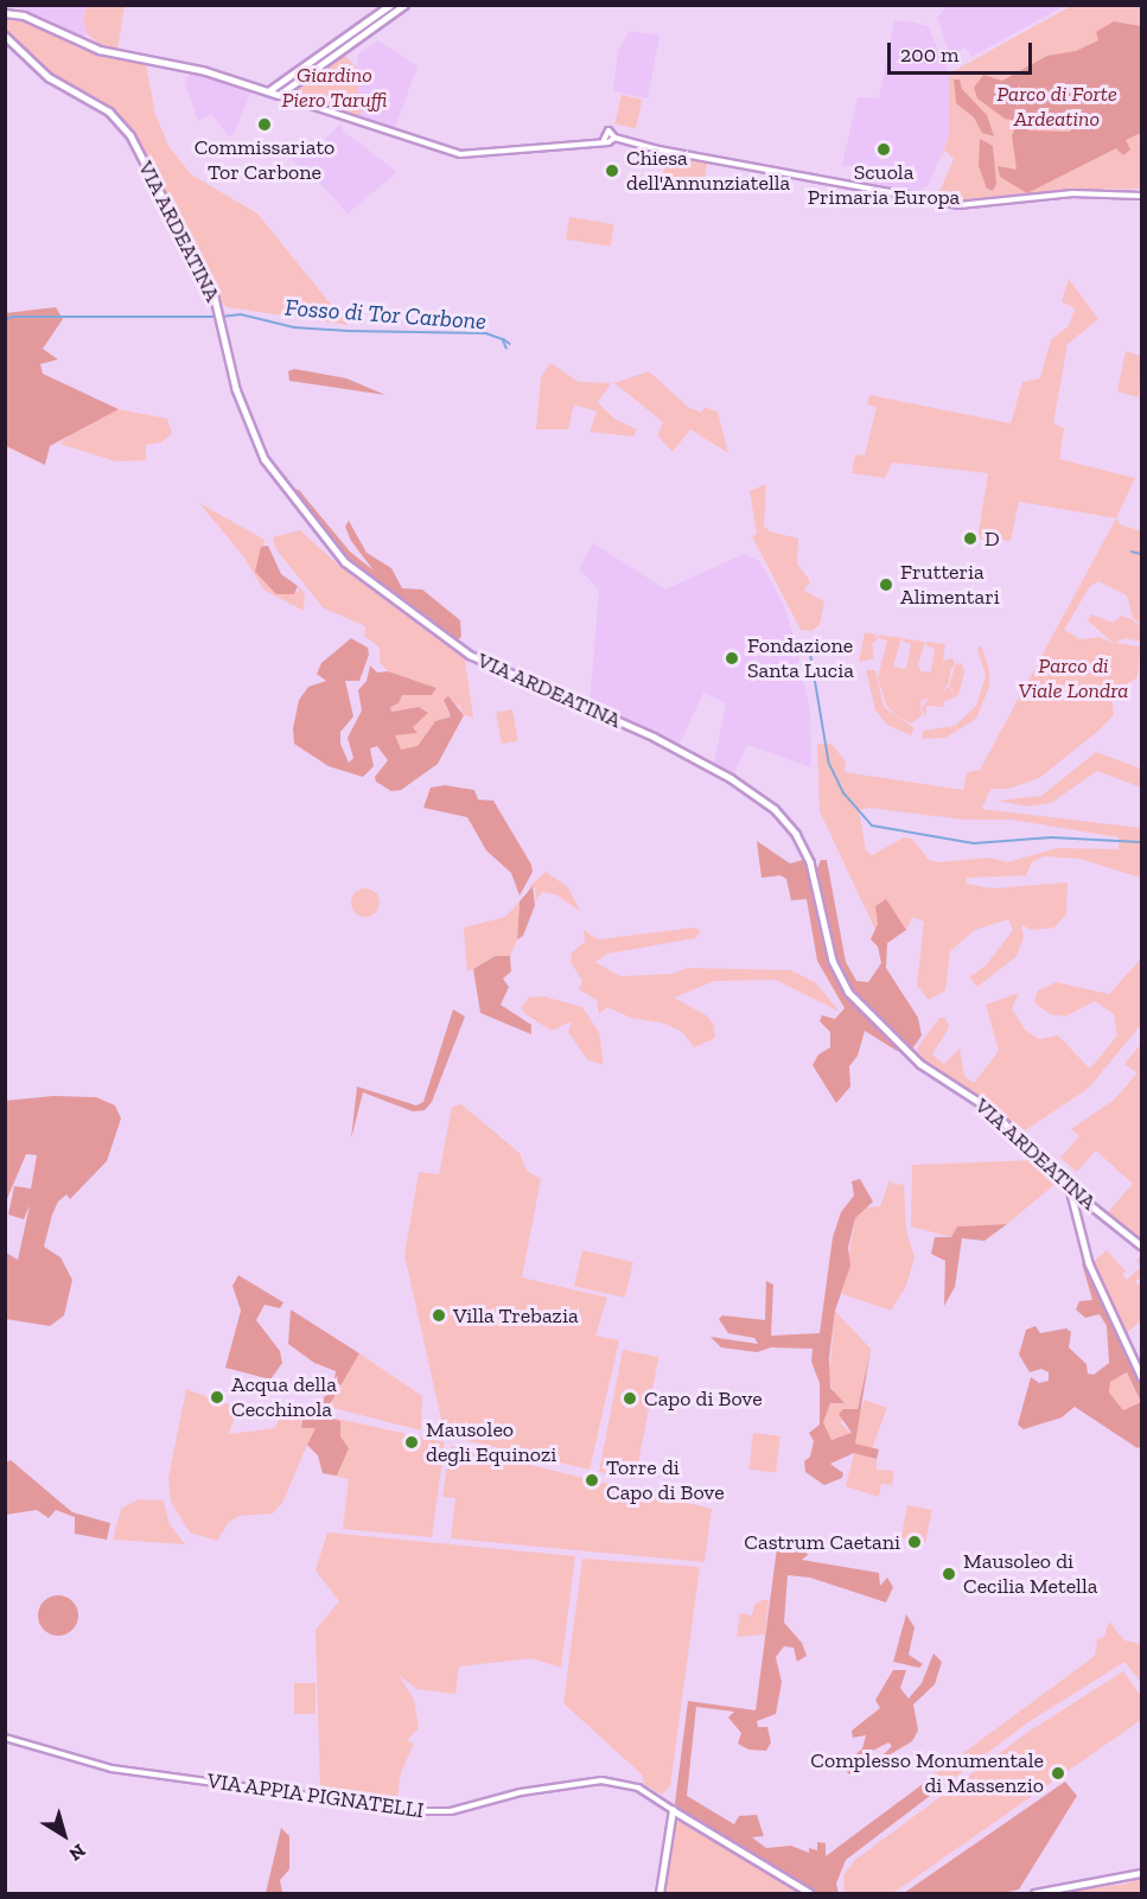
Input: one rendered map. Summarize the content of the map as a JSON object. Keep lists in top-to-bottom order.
{
  "streets": {
    "main road": ["VIA ARDEATINA", "VIA APPIA PIGNATELLI"]
  },
  "water": ["Fosso di Tor Carbone"],
  "parks": ["Giardino Piero Taruffi", "Parco di Forte Ardeatino", "Parco di Viale Londra"],
  "places": [
    "Commissariato Tor Carbone",
    "Scuola Primaria Europa",
    "Chiesa dell'Annunziatella",
    "D",
    "Frutteria Alimentari",
    "Fondazione Santa Lucia",
    "Villa Trebazia",
    "Acqua della Cecchinola",
    "Capo di Bove",
    "Mausoleo degli Equinozi",
    "Torre di Capo di Bove",
    "Castrum Caetani",
    "Mausoleo di Cecilia Metella",
    "Complesso Monumentale di Massenzio"
  ],
  "scale_bar": "200 m",
  "north": "bottom right"
}
